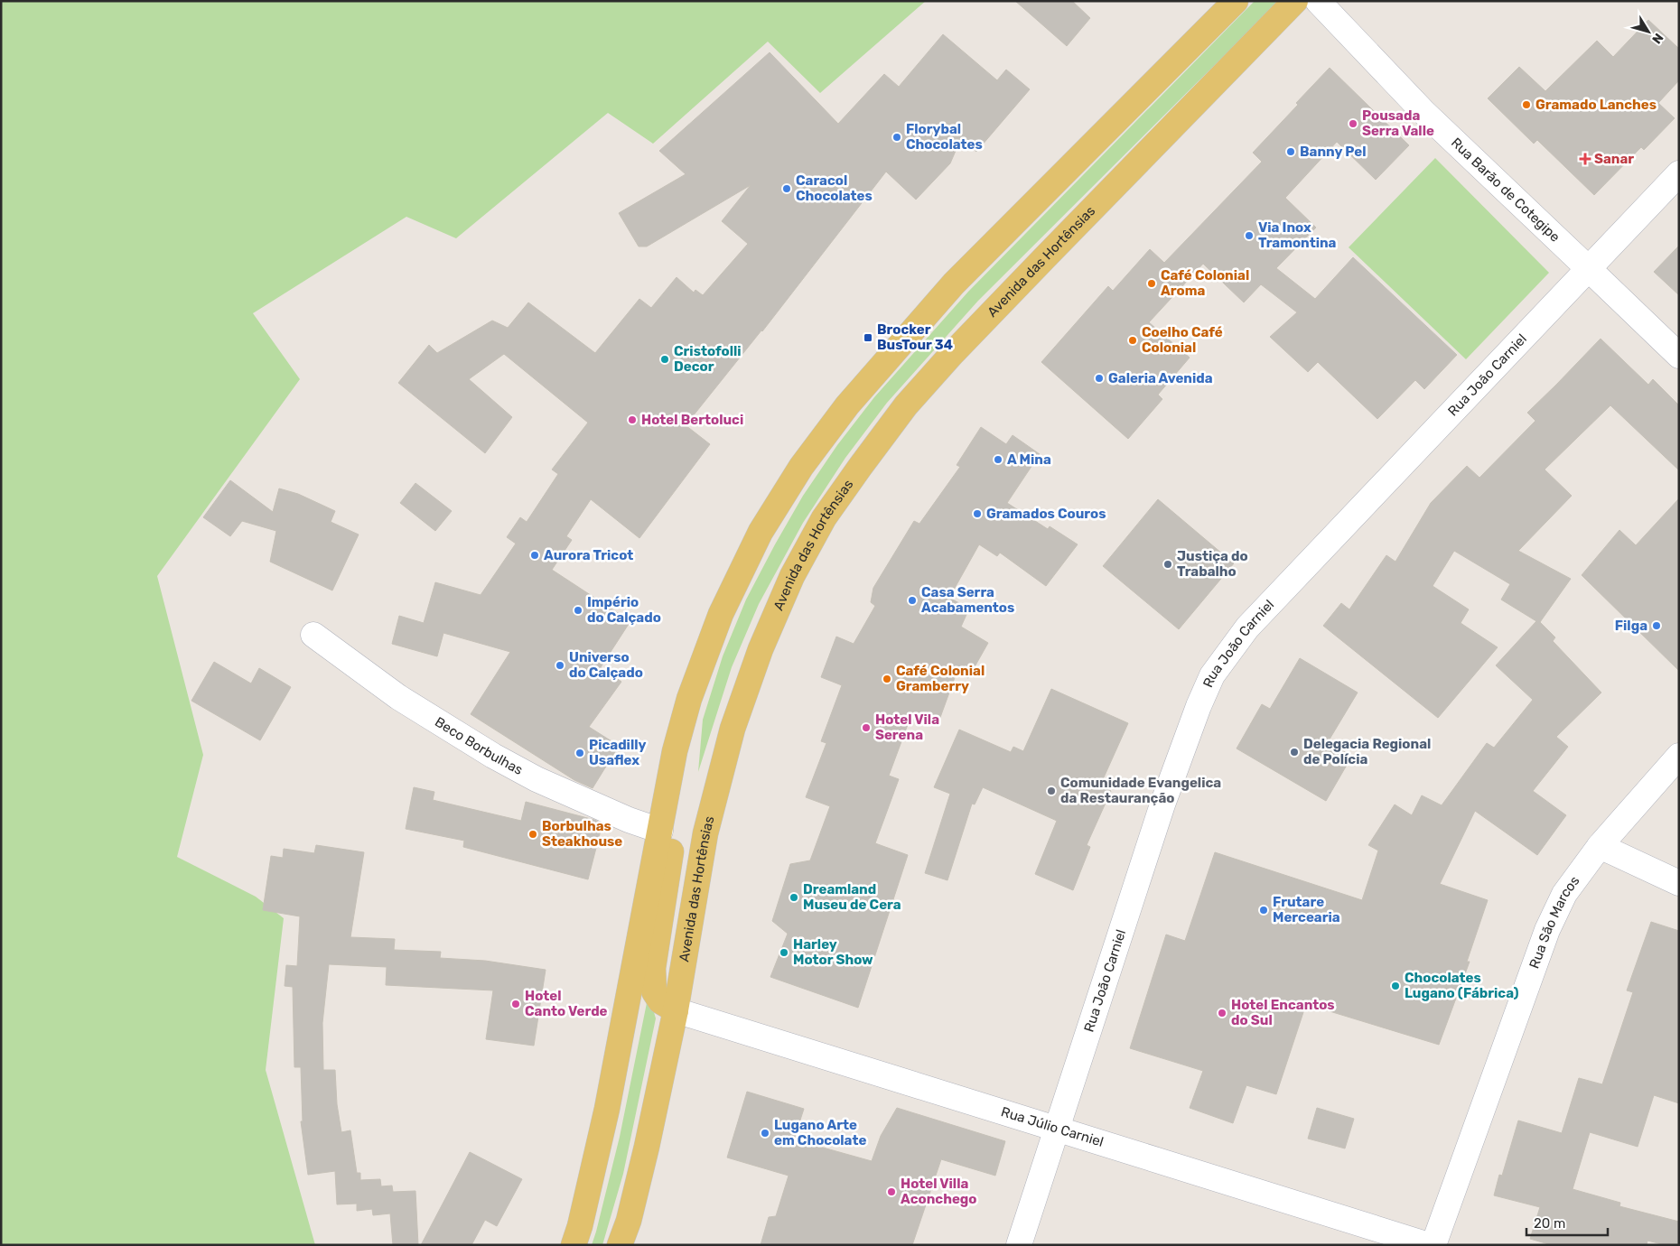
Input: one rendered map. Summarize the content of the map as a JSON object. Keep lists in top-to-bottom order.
{
  "streets": {
    "main road": ["Avenida das Hortênsias"],
    "street": [
      "Rua Barão de Cotegipe",
      "Rua João Carniel",
      "Beco Borbulhas",
      "Rua São Marcos",
      "Rua Júlio Carniel"
    ]
  },
  "crossings": [
    ["Rua Barão de Cotegipe", "Rua João Carniel"],
    ["Avenida das Hortênsias", "Rua Júlio Carniel"],
    ["Rua João Carniel", "Rua Júlio Carniel"]
  ],
  "places": {
    "other": [
      "Gramado Lanches",
      "Pousada Serra Valle",
      "Florybal Chocolates",
      "Banny Pel",
      "Caracol Chocolates",
      "Via Inox Tramontina",
      "Café Colonial Aroma",
      "Coelho Café Colonial",
      "Cristofolli Decor",
      "Galeria Avenida",
      "Hotel Bertoluci",
      "A Mina",
      "Gramados Couros",
      "Aurora Tricot",
      "Justiça do Trabalho",
      "Casa Serra Acabamentos",
      "Império do Calçado",
      "Filga",
      "Universo do Calçado",
      "Café Colonial Gramberry",
      "Hotel Vila Serena",
      "Delegacia Regional de Polícia",
      "Picadilly Usaflex",
      "Comunidade Evangelica da Restauranção",
      "Borbulhas Steakhouse",
      "Dreamland Museu de Cera",
      "Frutare Mercearia",
      "Harley Motor Show",
      "Chocolates Lugano (Fábrica)",
      "Hotel Canto Verde",
      "Hotel Encantos do Sul",
      "Lugano Arte em Chocolate",
      "Hotel Villa Aconchego"
    ],
    "health": ["Sanar"],
    "transit": ["Brocker BusTour 34"]
  },
  "scale_bar": "20 m",
  "north": "bottom right"
}
